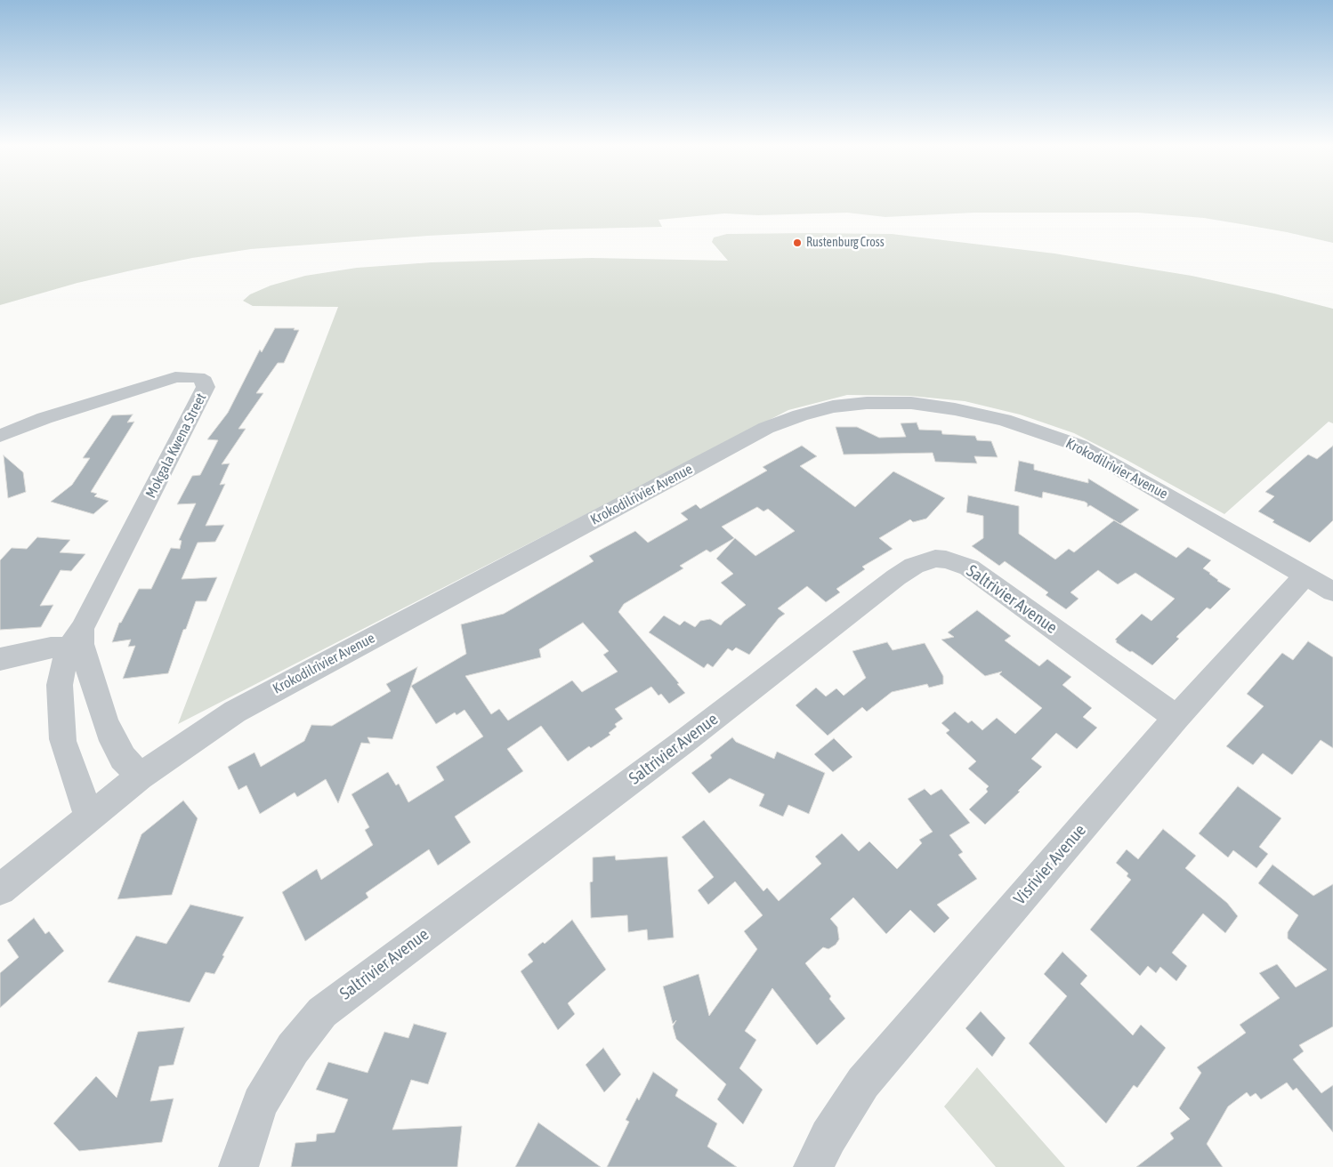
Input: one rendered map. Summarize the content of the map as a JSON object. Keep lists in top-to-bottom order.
{
  "streets": {
    "street": [
      "Mokgala Kwena Street",
      "Krokodilrivier Avenue",
      "Saltrivier Avenue",
      "Visrivier Avenue"
    ]
  },
  "crossings": [
    ["Mokgala Kwena Street", "Krokodilrivier Avenue"],
    ["Krokodilrivier Avenue", "Visrivier Avenue"],
    ["Saltrivier Avenue", "Visrivier Avenue"]
  ],
  "places": ["Rustenburg Cross"]
}
